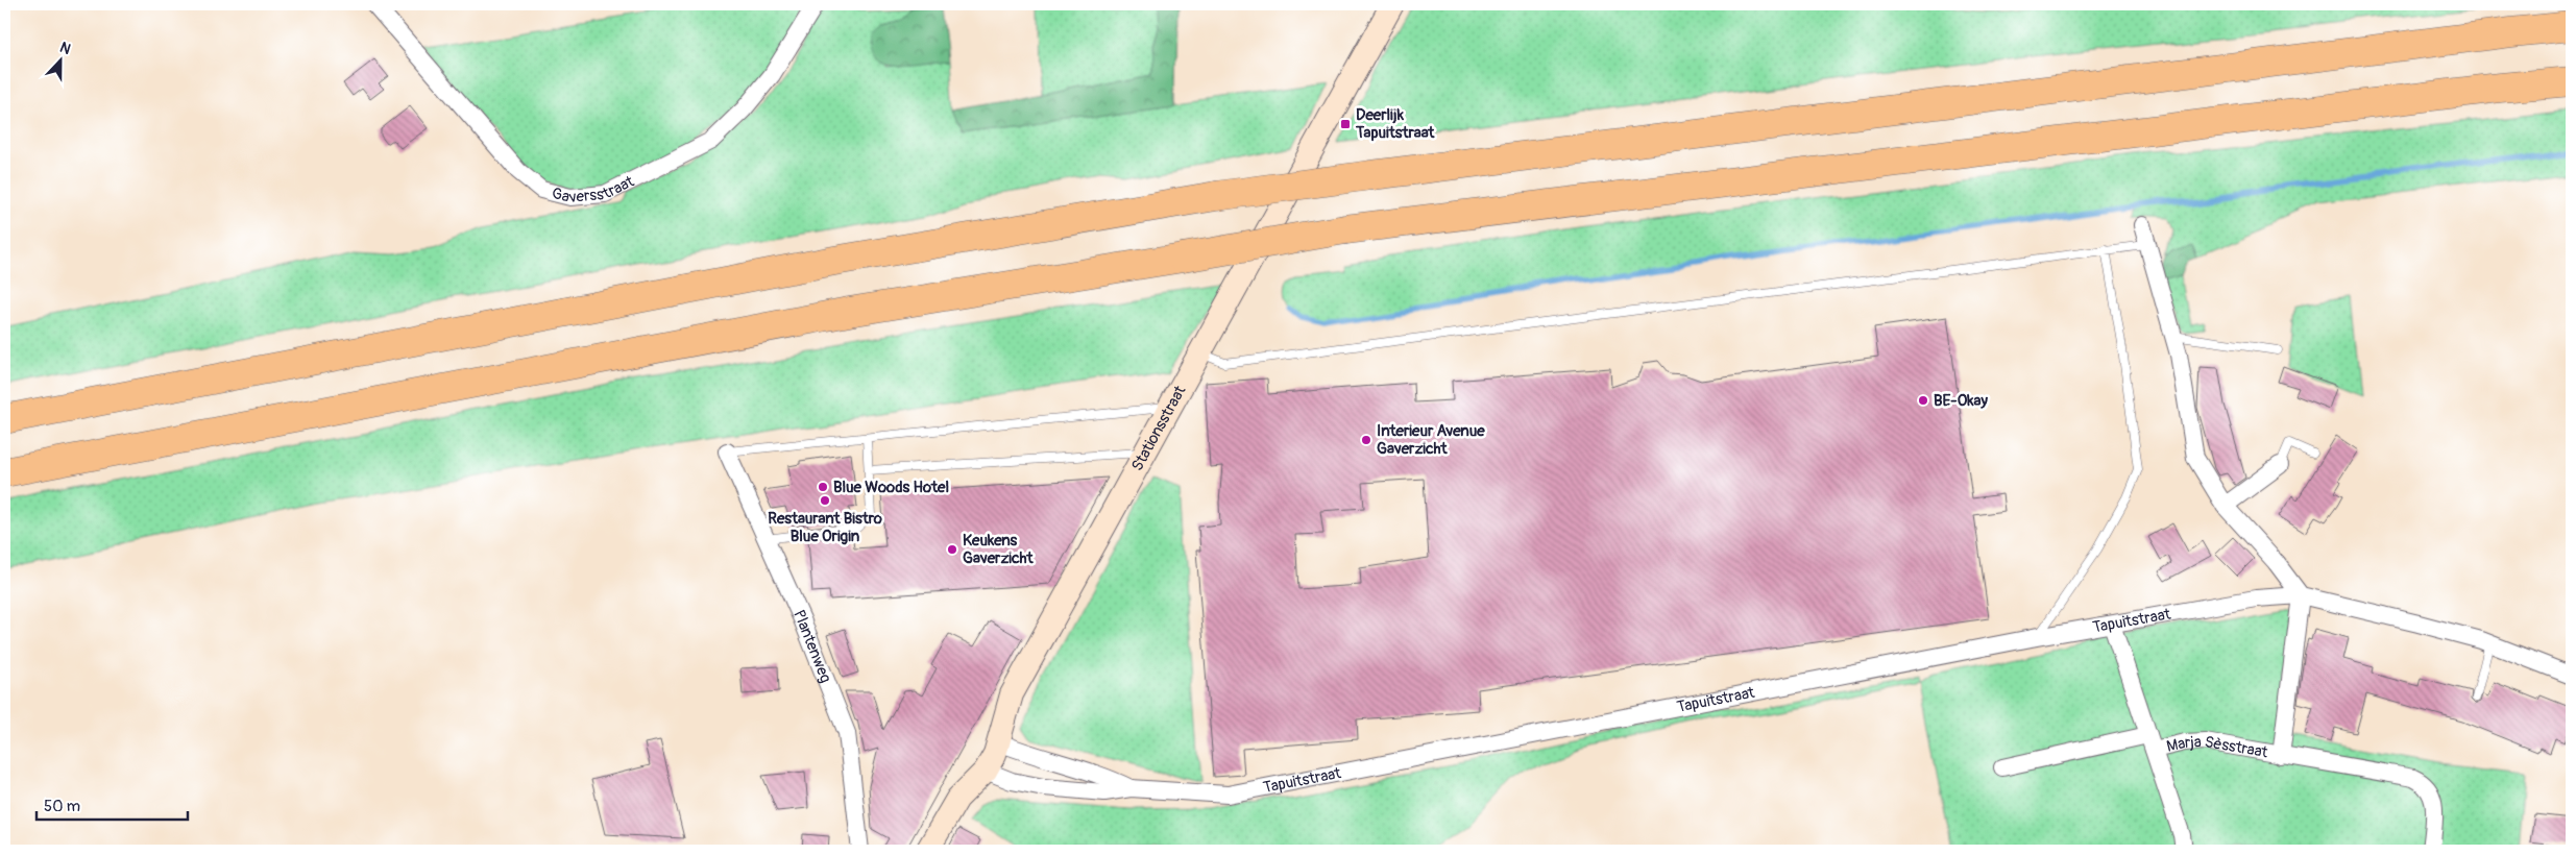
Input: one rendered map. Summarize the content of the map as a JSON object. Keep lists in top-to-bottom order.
{
  "streets": {
    "street": [
      "Gaversstraat",
      "Stationsstraat",
      "Tapuitstraat",
      "Plantenweg",
      "Marja Sèsstraat"
    ]
  },
  "crossings": [
    ["Stationsstraat", "Tapuitstraat"]
  ],
  "places": {
    "transit": ["Deerlijk Tapuitstraat"],
    "other": [
      "BE-Okay",
      "Interieur Avenue Gaverzicht",
      "Blue Woods Hotel",
      "Restaurant Bistro Blue Origin",
      "Keukens Gaverzicht"
    ]
  },
  "scale_bar": "50 m",
  "north": "top"
}
